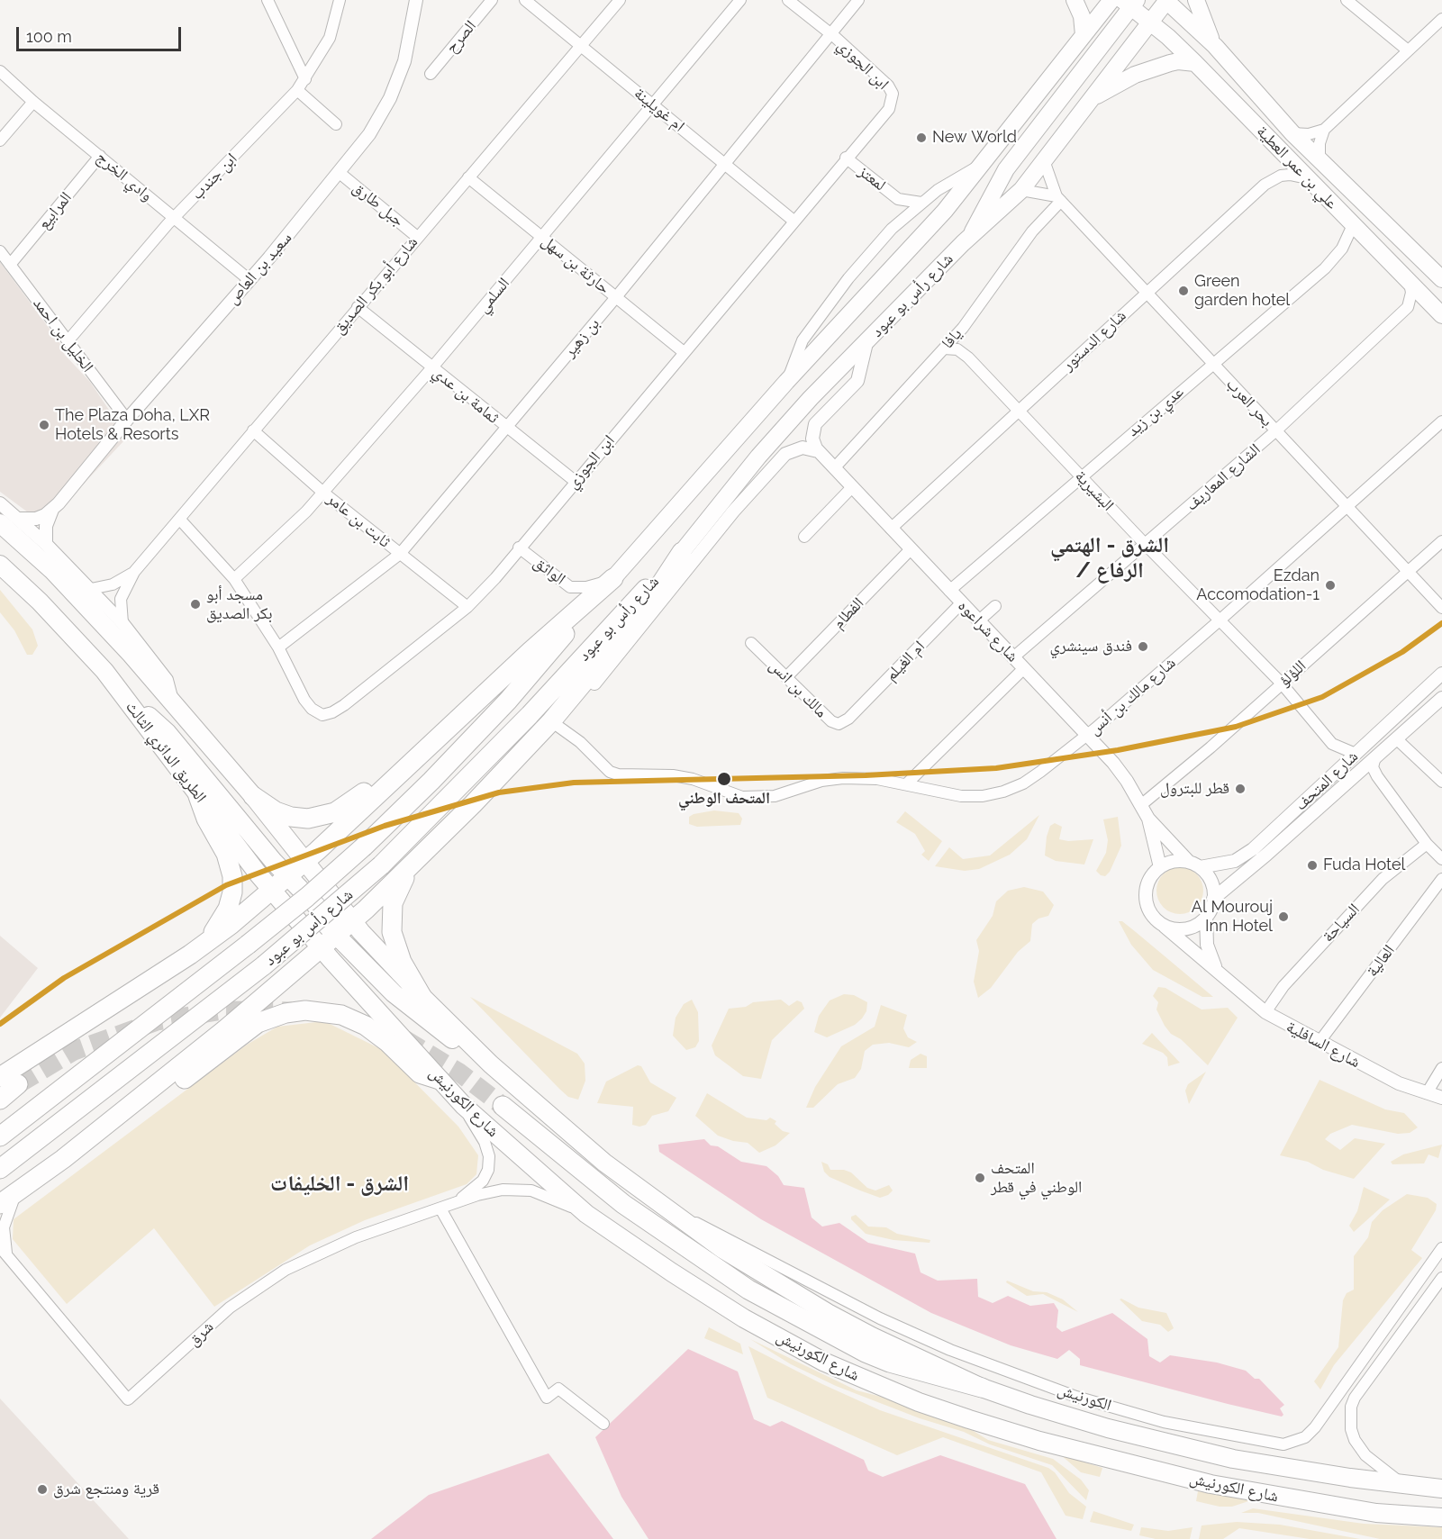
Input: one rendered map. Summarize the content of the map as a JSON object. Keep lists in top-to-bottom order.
{
  "streets": {
    "highway": ["شارع رأس بو عبود", "الطريق الدائري الثالث", "شارع الكورنيش"],
    "main road": ["علي بن عمر العطية"],
    "street": [
      "الصرح",
      "ابن الجوزي",
      "ام غويلينة",
      "وادي الخرج",
      "ابن جندب",
      "لمعتز",
      "جبل طارق",
      "المرابيع",
      "حارثة بن سهل",
      "سعيد بن العاص",
      "شارع أبو بكر الصديق",
      "السلمي",
      "الخليل بن احمد",
      "بن زهير",
      "يافا",
      "شارع الدستور",
      "ثمامة بن عدي",
      "بحر العرب",
      "عدي بن زيد",
      "الشارع المعاريف",
      "البشيرية",
      "ثابت بن عامر",
      "الواثق",
      "الفطام",
      "شارع شراعوه",
      "ام الغيلم",
      "اللؤلؤ",
      "مالك بن انس",
      "شارع مالك بن أنس",
      "شارع المتحف",
      "السياحة",
      "العالية",
      "شارع السافلية",
      "شرق",
      "الكورنيش"
    ]
  },
  "crossings": [
    ["ابن الجوزي", "ام غويلينة"],
    ["ابن الجوزي", "لمعتز"],
    ["ابن الجوزي", "حارثة بن سهل"],
    ["ابن الجوزي", "شارع أبو بكر الصديق"],
    ["ابن الجوزي", "السلمي"],
    ["ابن الجوزي", "بن زهير"],
    ["ابن الجوزي", "ثمامة بن عدي"],
    ["ابن الجوزي", "ثابت بن عامر"],
    ["ابن الجوزي", "الواثق"],
    ["ام غويلينة", "شارع أبو بكر الصديق"],
    ["ام غويلينة", "السلمي"],
    ["ام غويلينة", "بن زهير"],
    ["علي بن عمر العطية", "شارع رأس بو عبود"],
    ["علي بن عمر العطية", "شارع الدستور"],
    ["علي بن عمر العطية", "عدي بن زيد"],
    ["علي بن عمر العطية", "الشارع المعاريف"],
    ["وادي الخرج", "ابن جندب"],
    ["وادي الخرج", "المرابيع"],
    ["وادي الخرج", "سعيد بن العاص"],
    ["ابن جندب", "الخليل بن احمد"],
    ["لمعتز", "شارع رأس بو عبود"],
    ["جبل طارق", "سعيد بن العاص"],
    ["جبل طارق", "شارع أبو بكر الصديق"],
    ["المرابيع", "الخليل بن احمد"],
    ["حارثة بن سهل", "شارع أبو بكر الصديق"],
    ["حارثة بن سهل", "السلمي"],
    ["حارثة بن سهل", "بن زهير"],
    ["سعيد بن العاص", "الخليل بن احمد"],
    ["سعيد بن العاص", "الطريق الدائري الثالث"],
    ["شارع أبو بكر الصديق", "ثمامة بن عدي"],
    ["شارع أبو بكر الصديق", "ثابت بن عامر"],
    ["شارع أبو بكر الصديق", "الطريق الدائري الثالث"],
    ["السلمي", "ثمامة بن عدي"],
    ["السلمي", "ثابت بن عامر"],
    ["شارع رأس بو عبود", "بحر العرب"],
    ["شارع رأس بو عبود", "الواثق"],
    ["بن زهير", "ثمامة بن عدي"],
    ["بن زهير", "ثابت بن عامر"],
    ["يافا", "بحر العرب"],
    ["يافا", "البشيرية"],
    ["يافا", "شارع شراعوه"],
    ["شارع الدستور", "بحر العرب"],
    ["شارع الدستور", "البشيرية"],
    ["شارع الدستور", "شارع شراعوه"],
    ["بحر العرب", "عدي بن زيد"],
    ["بحر العرب", "الشارع المعاريف"],
    ["بحر العرب", "اللؤلؤ"],
    ["بحر العرب", "شارع مالك بن أنس"],
    ["عدي بن زيد", "البشيرية"],
    ["عدي بن زيد", "شارع شراعوه"],
    ["الشارع المعاريف", "البشيرية"],
    ["الشارع المعاريف", "شارع شراعوه"],
    ["البشيرية", "اللؤلؤ"],
    ["البشيرية", "شارع مالك بن أنس"],
    ["البشيرية", "شارع المتحف"],
    ["الفطام", "شارع شراعوه"],
    ["الفطام", "مالك بن انس"],
    ["شارع شراعوه", "ام الغيلم"],
    ["شارع شراعوه", "اللؤلؤ"],
    ["شارع شراعوه", "شارع مالك بن أنس"],
    ["شارع شراعوه", "شارع المتحف"],
    ["شارع شراعوه", "شارع السافلية"],
    ["ام الغيلم", "مالك بن انس"],
    ["الطريق الدائري الثالث", "شارع الكورنيش"],
    ["شارع المتحف", "شارع السافلية"],
    ["السياحة", "شارع السافلية"],
    ["العالية", "شارع السافلية"],
    ["شارع الكورنيش", "شرق"],
    ["شارع الكورنيش", "الكورنيش"]
  ],
  "districts": ["الشرق - الهتمي / الرفاع", "الشرق - الخليفات"],
  "places": [
    "New World",
    "Green garden hotel",
    "The Plaza Doha, LXR Hotels & Resorts",
    "Ezdan Accomodation-1",
    "مسجد أبو بكر الصديق",
    "فندق سينشري",
    "المتحف الوطني",
    "قطر للبترول",
    "Fuda Hotel",
    "Al Mourouj Inn Hotel",
    "المتحف الوطني في قطر",
    "قرية ومنتجع شرق"
  ],
  "scale_bar": "100 m"
}
